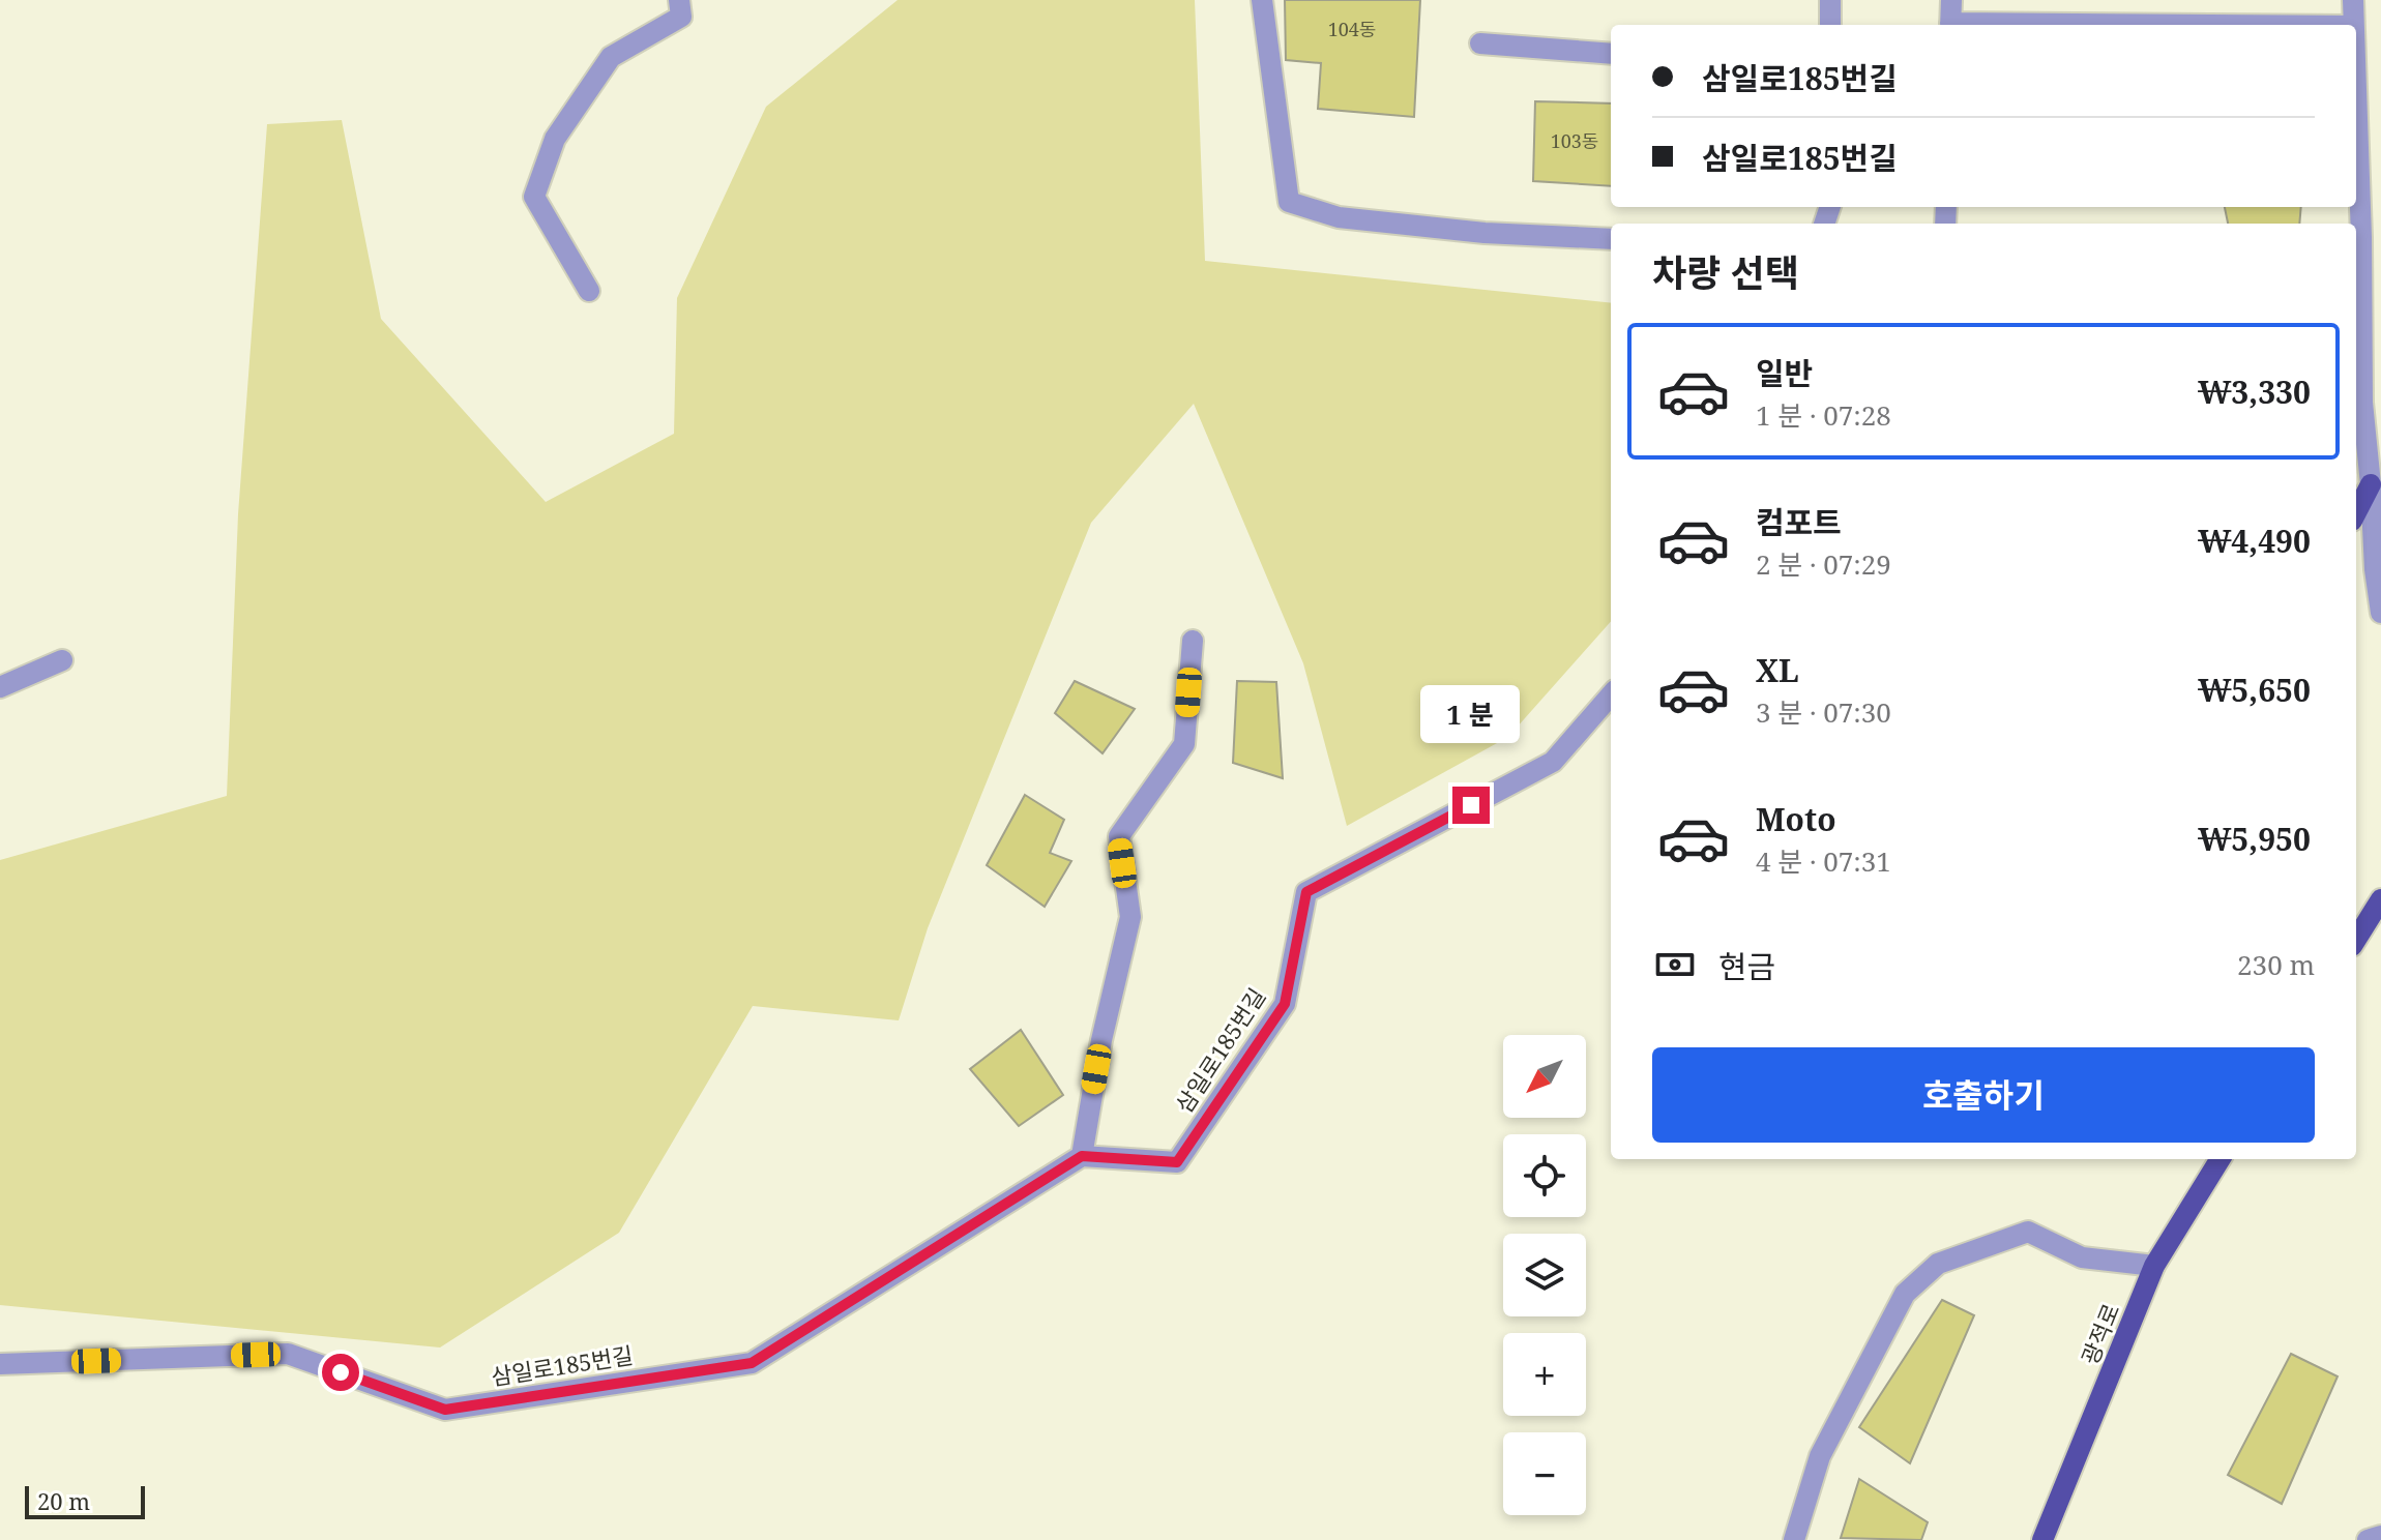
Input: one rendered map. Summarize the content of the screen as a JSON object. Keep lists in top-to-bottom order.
{
  "streets": {
    "main road": ["광적로"],
    "street": ["삼일로185번길"]
  },
  "house_numbers": ["104동", "103동"],
  "scale_bar": "20 m",
  "north": "bottom left",
  "page": {
    "banner": ["삼일로185번길", "삼일로185번길"],
    "heading": "차량 선택",
    "list": [
      {
        "name": "일반",
        "note": "1 분 · 07:28",
        "value": "₩3,330"
      },
      {
        "name": "컴포트",
        "note": "2 분 · 07:29",
        "value": "₩4,490"
      },
      {
        "name": "XL",
        "note": "3 분 · 07:30",
        "value": "₩5,650"
      },
      {
        "name": "Moto",
        "note": "4 분 · 07:31",
        "value": "₩5,950"
      }
    ],
    "bubble": "1 분",
    "pay": ["현금", "230 m"],
    "buttons": "호출하기",
    "map_buttons": ["+", "−"],
    "scale": "20 m"
  }
}
